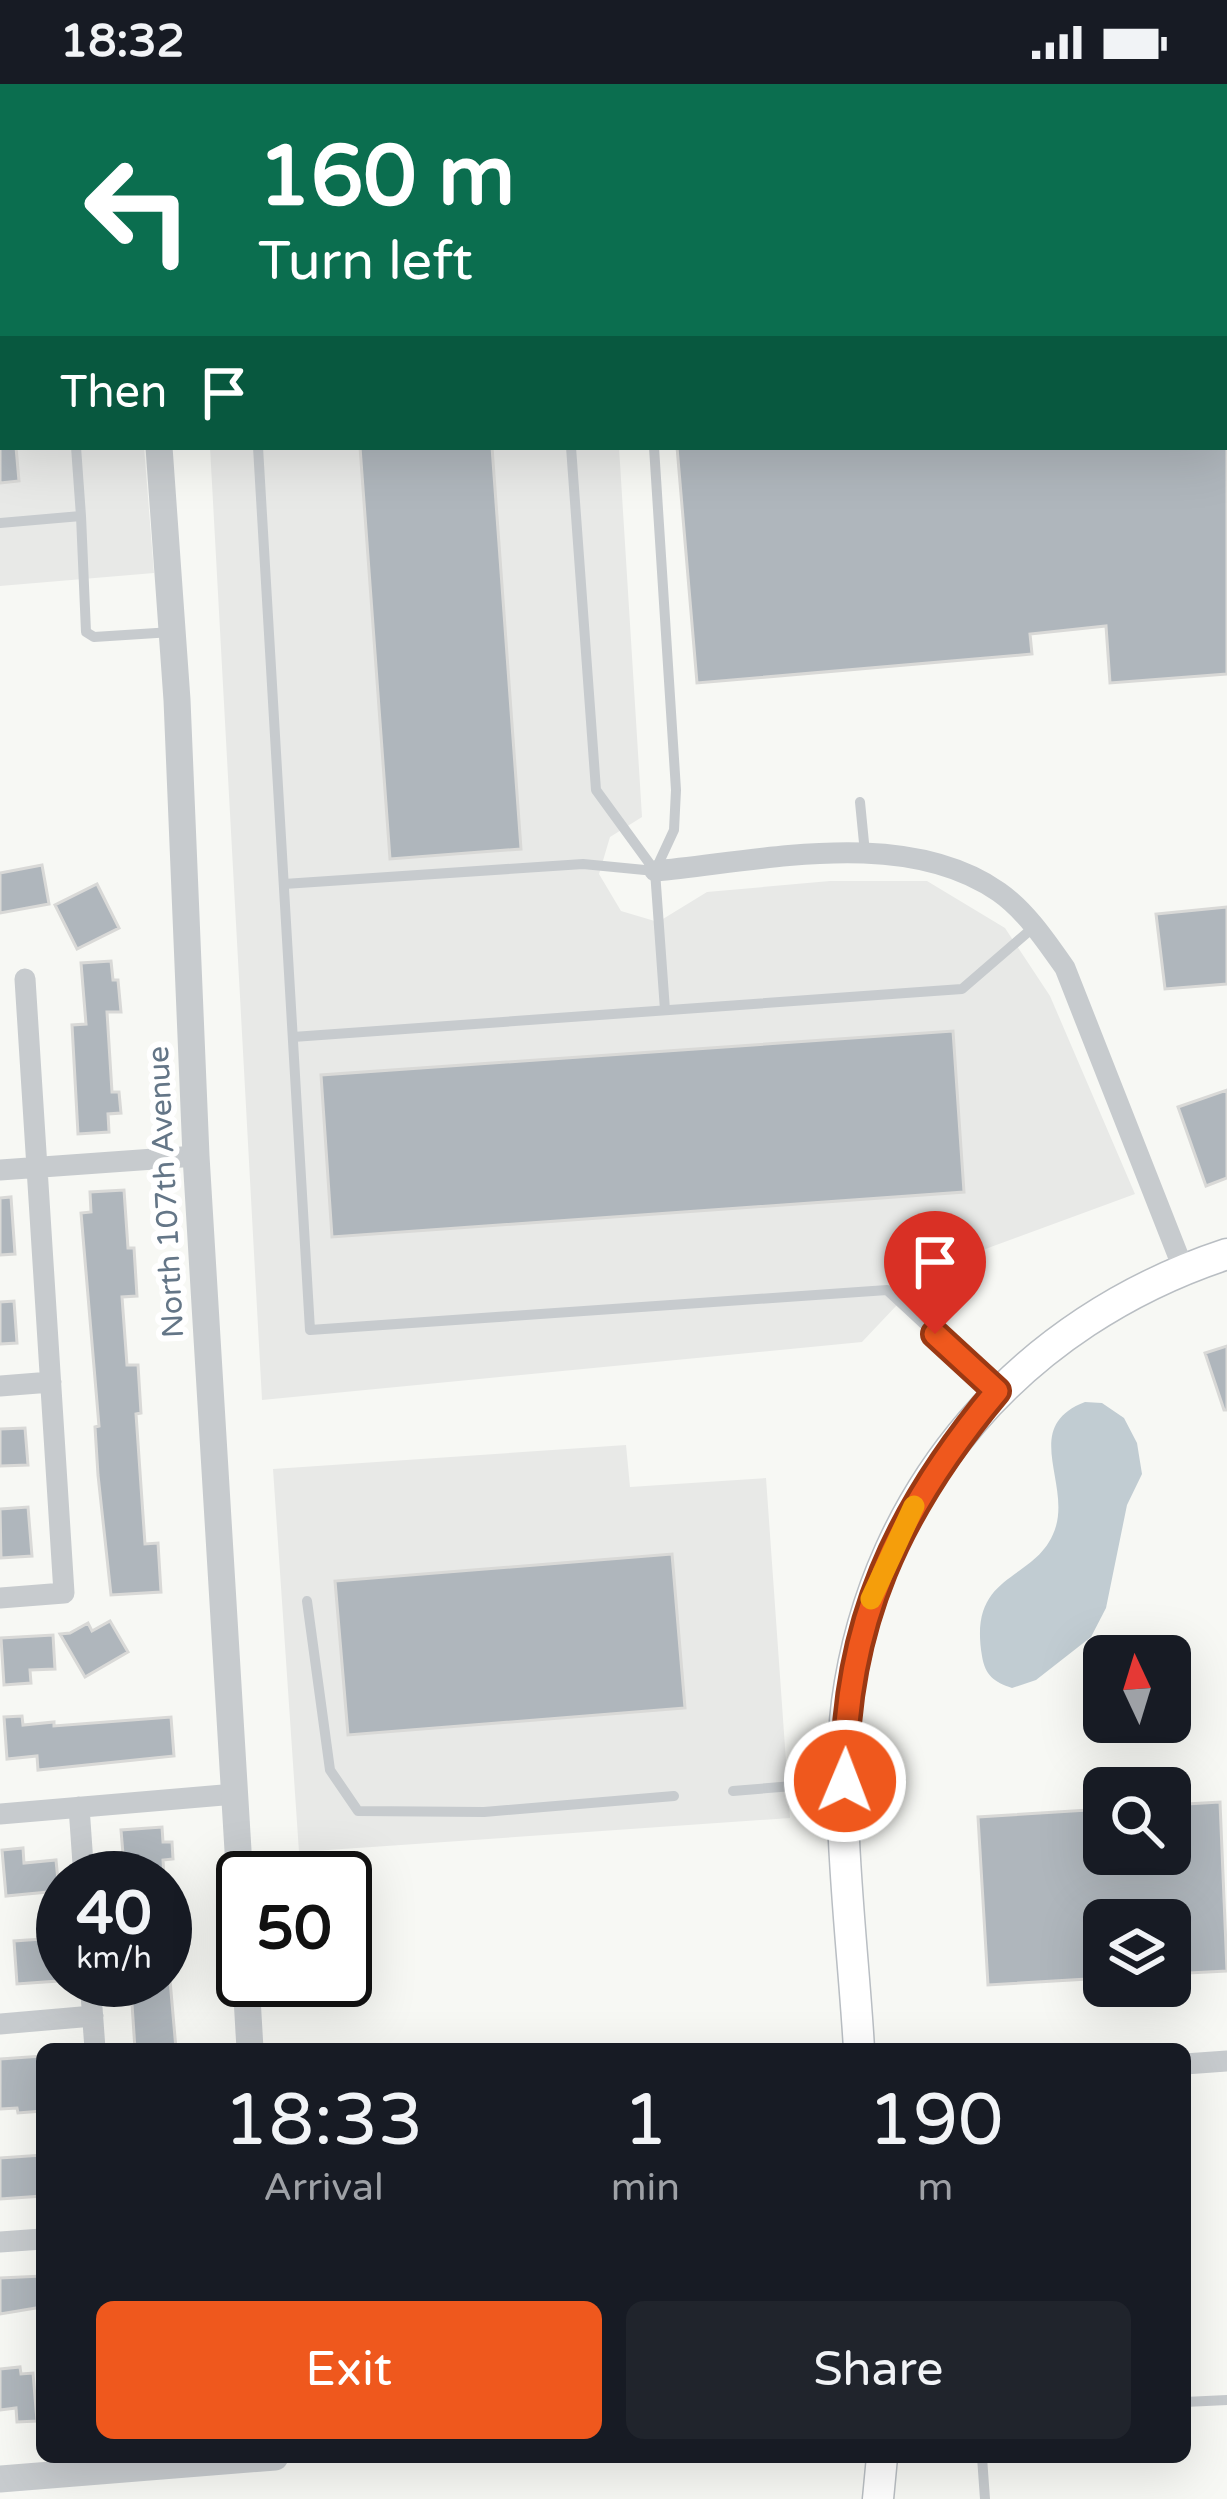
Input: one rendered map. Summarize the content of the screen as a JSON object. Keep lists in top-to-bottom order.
{
  "streets": {
    "street": ["North 107th Avenue"]
  },
  "north": "top",
  "page": {
    "status": "18:32",
    "turn": ["160 m", "Turn left"],
    "then": "Then",
    "speed": "40 km/h",
    "limit": "50",
    "eta": [
      "18:33",
      "Arrival",
      "1",
      "min",
      "190",
      "m"
    ],
    "buttons": ["Exit", "Share"]
  }
}
